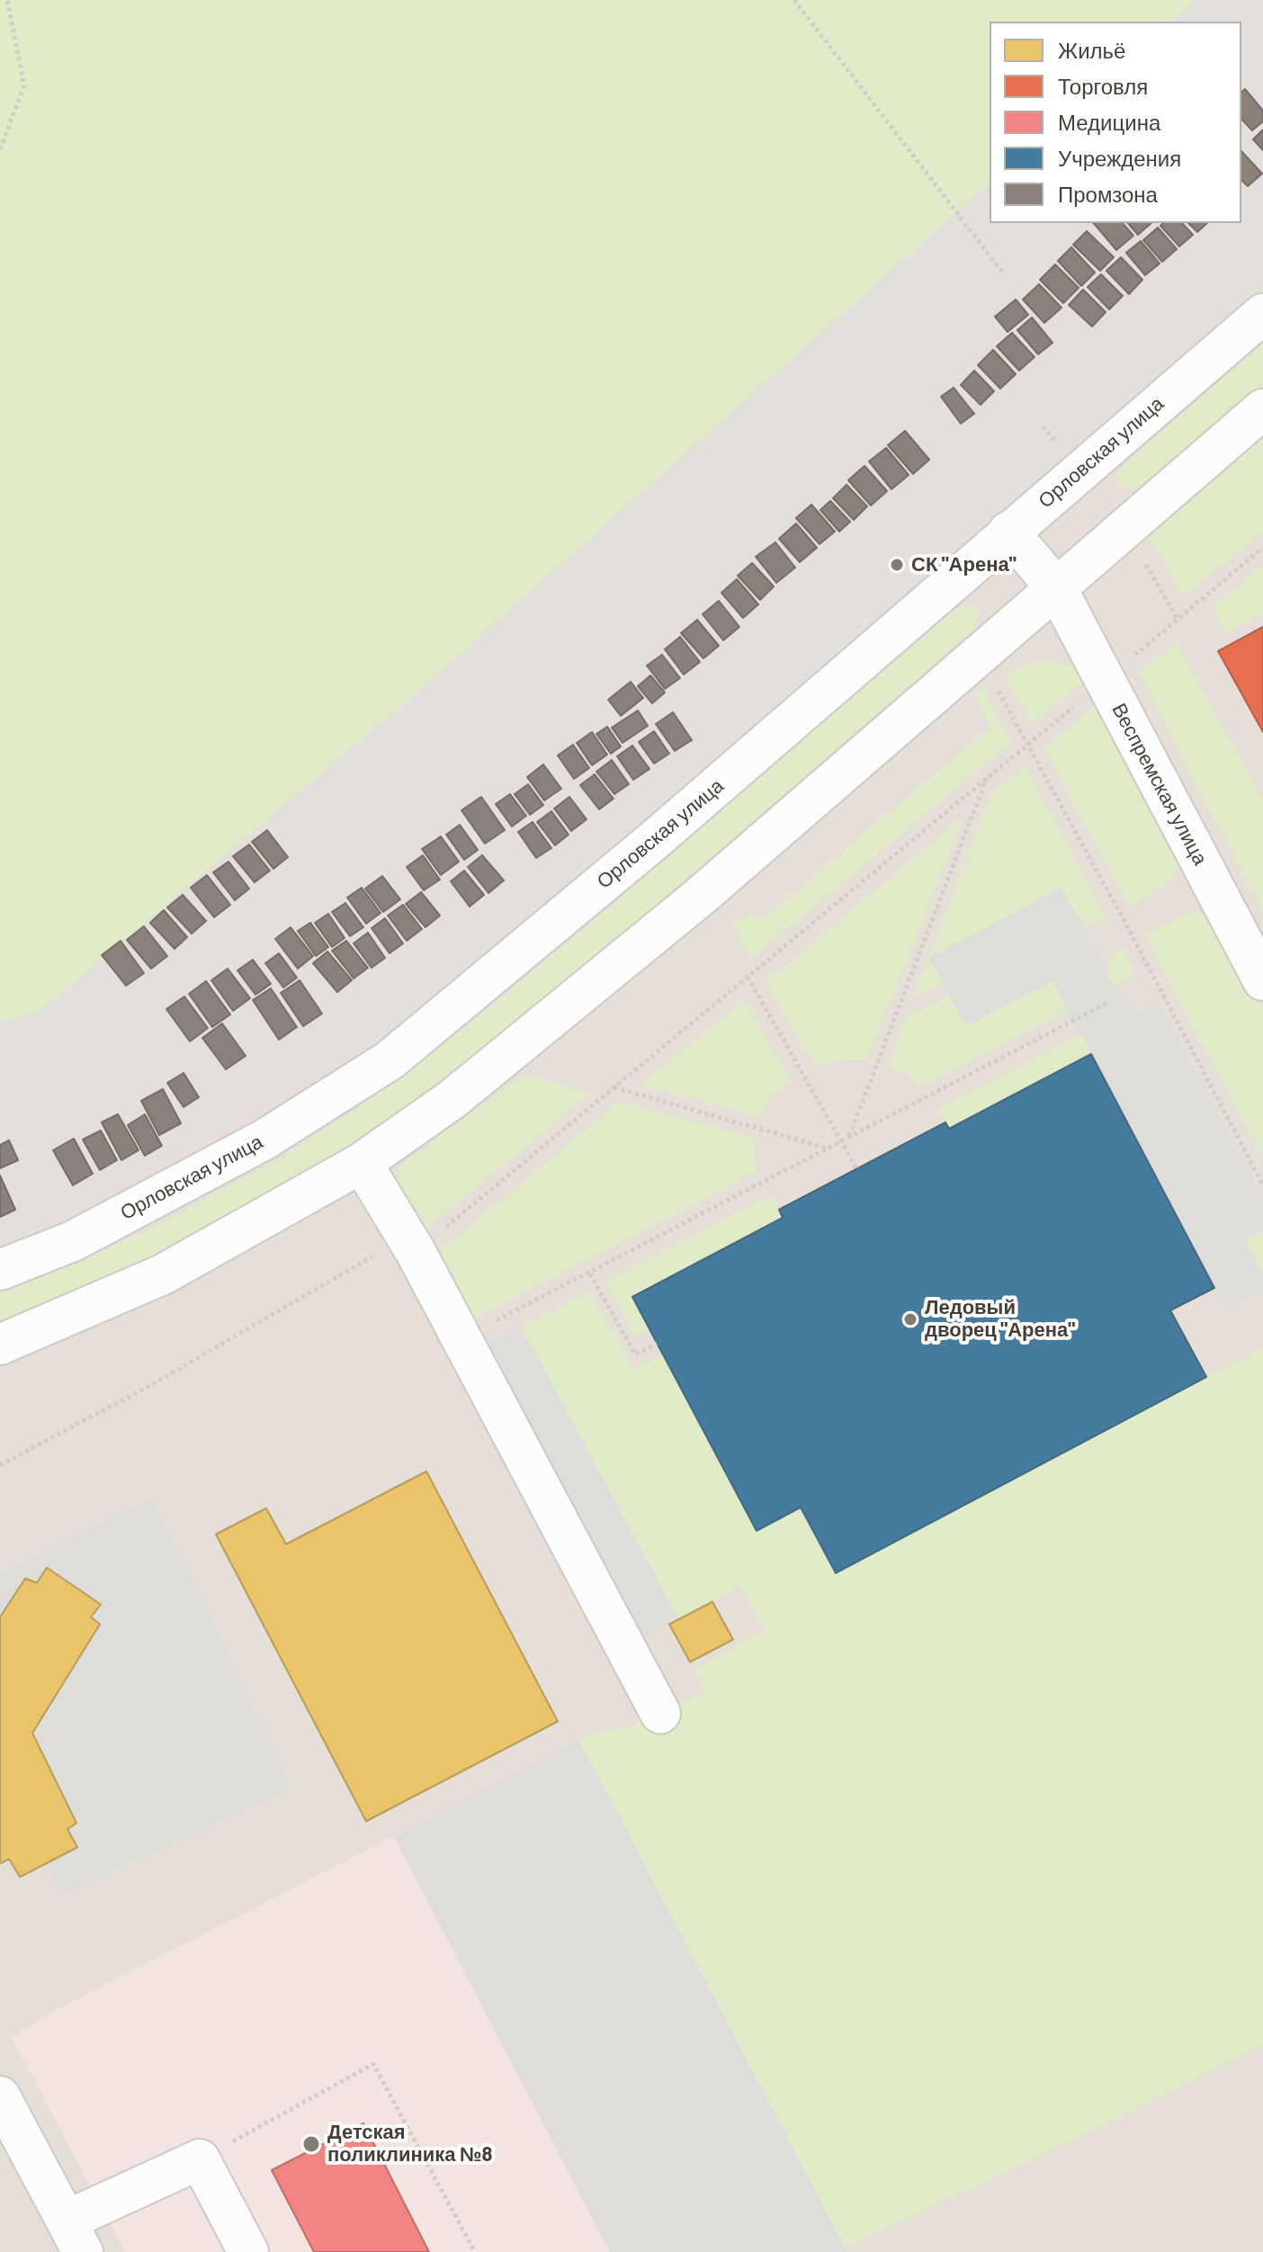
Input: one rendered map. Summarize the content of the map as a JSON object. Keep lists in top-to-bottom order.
{
  "streets": {
    "street": ["Орловская улица", "Веспремская улица"]
  },
  "crossings": [
    ["Орловская улица", "Веспремская улица"]
  ],
  "places": ["СК \"Арена\"", "Ледовый дворец \"Арена\"", "Детская поликлиника №8"],
  "legend": [
    "Жильё",
    "Торговля",
    "Медицина",
    "Учреждения",
    "Промзона"
  ]
}
